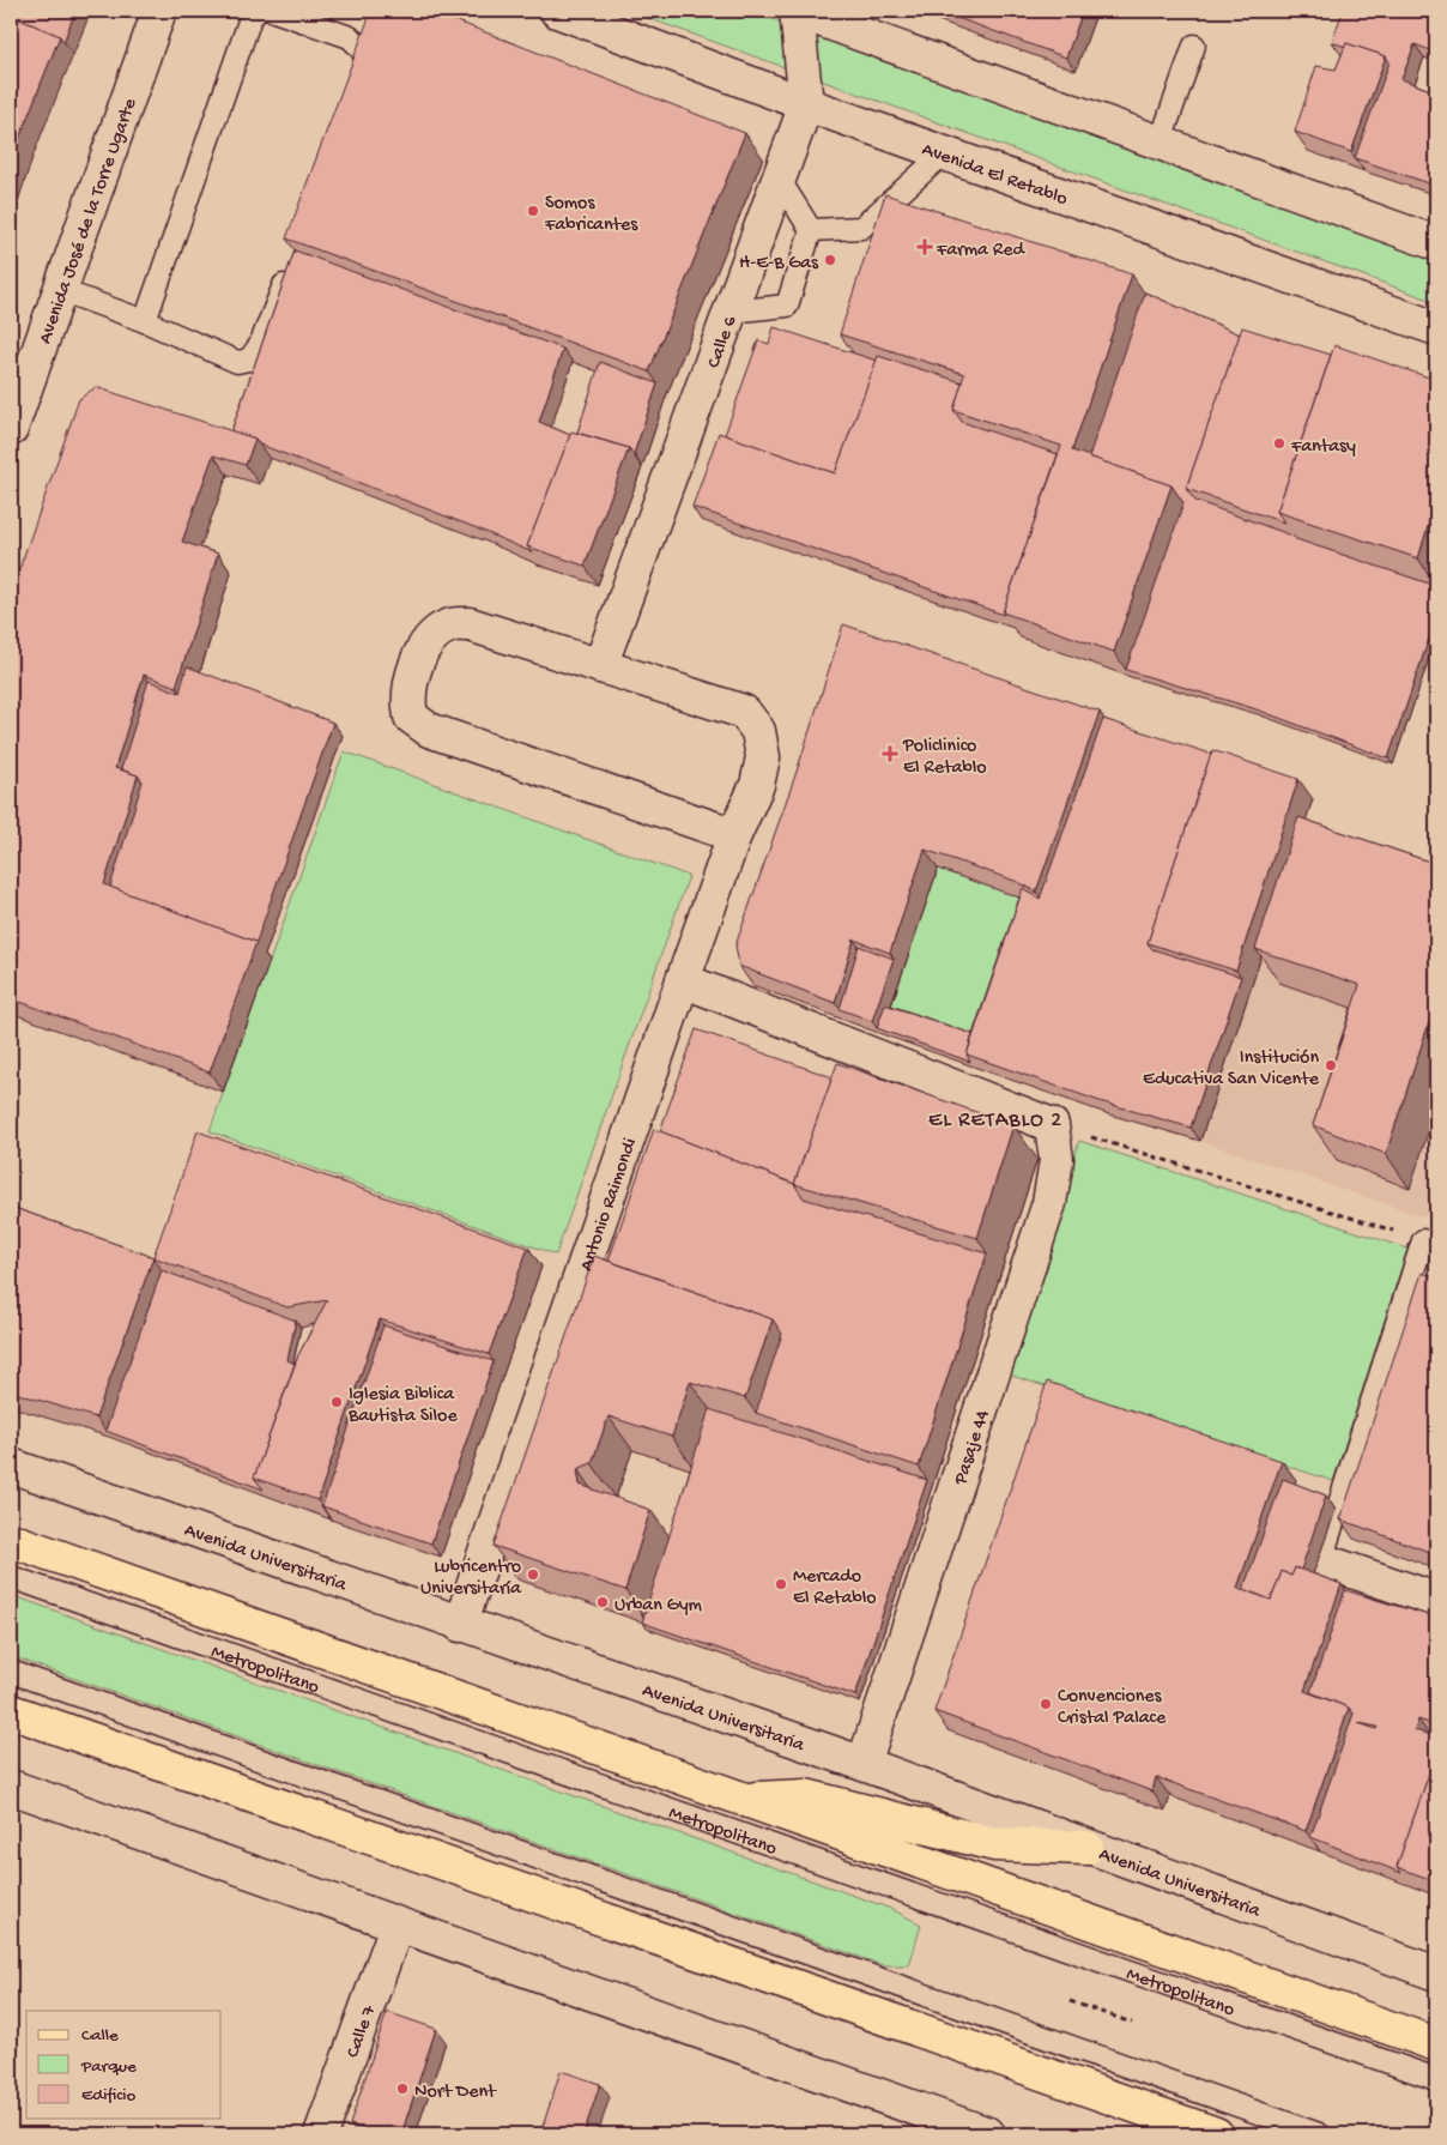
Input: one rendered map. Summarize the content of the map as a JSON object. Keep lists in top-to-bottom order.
{
  "streets": {
    "street": [
      "Avenida El Retablo",
      "Avenida José de la Torre Ugarte",
      "Calle 6",
      "Antonio Raimondi",
      "Pasaje 44",
      "Avenida Universitaria",
      "Calle 7"
    ],
    "lane": ["Metropolitano"]
  },
  "crossings": [
    ["Avenida El Retablo", "Calle 6"],
    ["Calle 6", "Antonio Raimondi"],
    ["Antonio Raimondi", "Avenida Universitaria"],
    ["Pasaje 44", "Avenida Universitaria"]
  ],
  "districts": ["EL RETABLO 2"],
  "places": {
    "other": [
      "Somos Fabricantes",
      "H-E-B Gas",
      "Fantasy",
      "Institución Educativa San Vicente",
      "Iglesia Biblica Bautista Siloe",
      "Lubricentro Universitaría",
      "Mercado El Retablo",
      "Urban Gym",
      "Convenciones Cristal Palace",
      "Nort Dent"
    ],
    "health": ["Farma Red", "Policlinico El Retablo"]
  },
  "legend": ["Calle", "Parque", "Edificio"]
}
